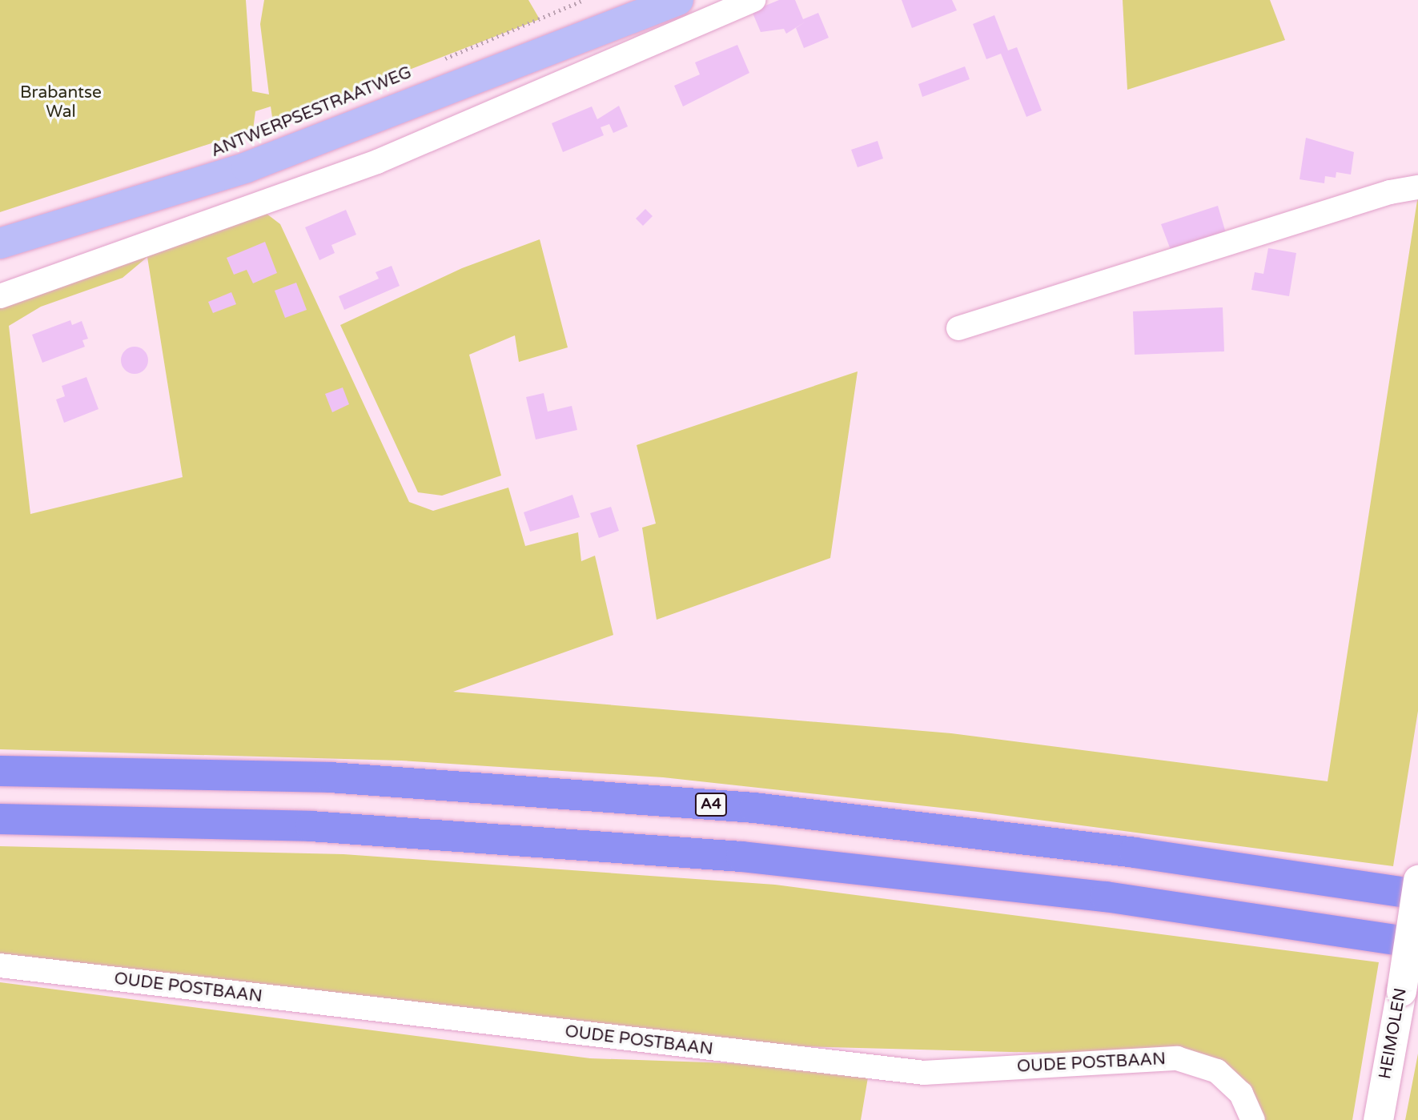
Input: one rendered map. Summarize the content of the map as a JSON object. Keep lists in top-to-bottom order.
{
  "streets": {
    "highway": ["A4"],
    "main road": ["ANTWERPSESTRAATWEG"],
    "street": ["OUDE POSTBAAN", "HEIMOLEN"]
  },
  "parks": ["Brabantse Wal"]
}
